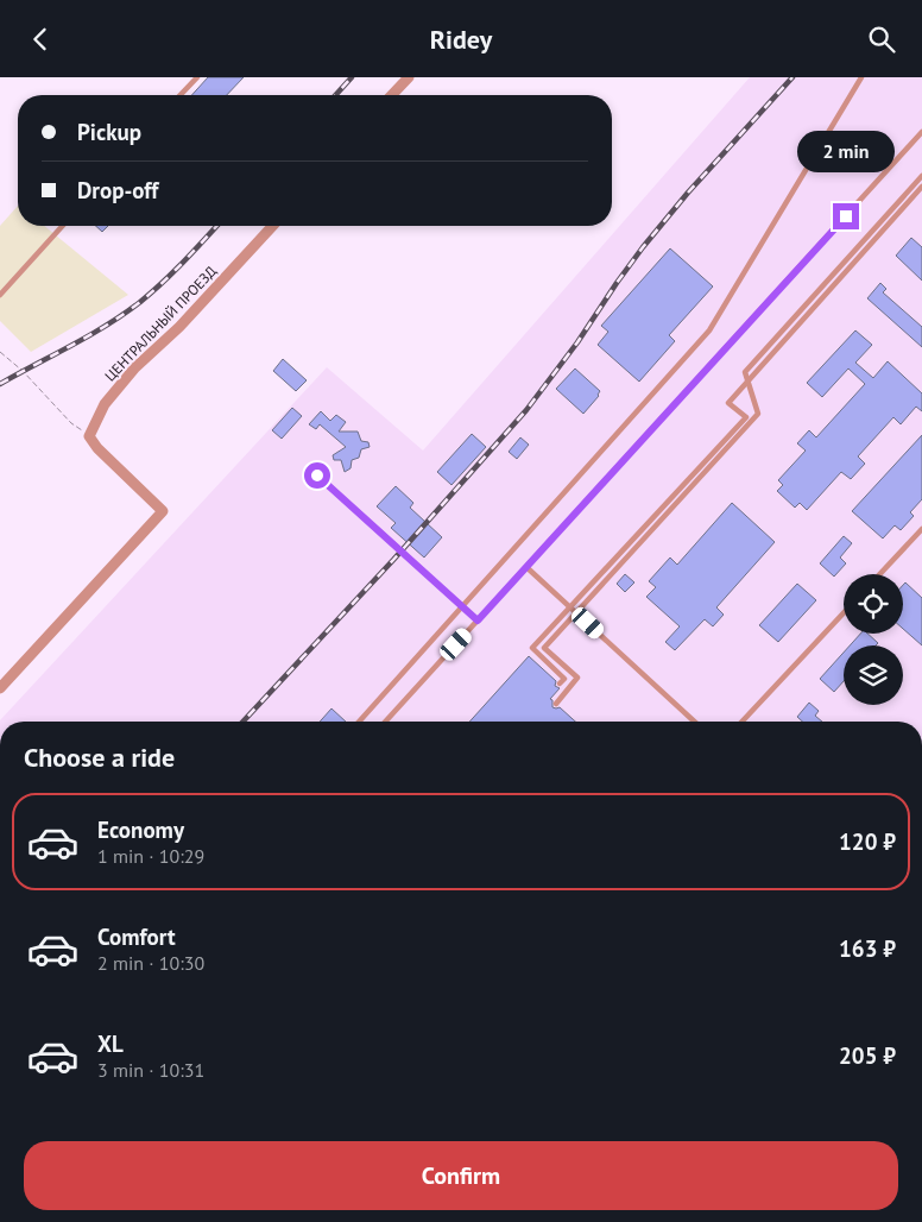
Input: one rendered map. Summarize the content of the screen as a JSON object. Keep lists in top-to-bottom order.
{
  "streets": {
    "street": ["ЦЕНТРАЛЬНЫЙ ПРОЕЗД"]
  },
  "page": {
    "header": "Ridey",
    "banner": ["Pickup", "Drop-off"],
    "bubble": "2 min",
    "heading": "Choose a ride",
    "list": [
      {
        "name": "Economy",
        "note": "1 min · 10:29",
        "value": "120 ₽"
      },
      {
        "name": "Comfort",
        "note": "2 min · 10:30",
        "value": "163 ₽"
      },
      {
        "name": "XL",
        "note": "3 min · 10:31",
        "value": "205 ₽"
      }
    ],
    "buttons": "Confirm"
  }
}
